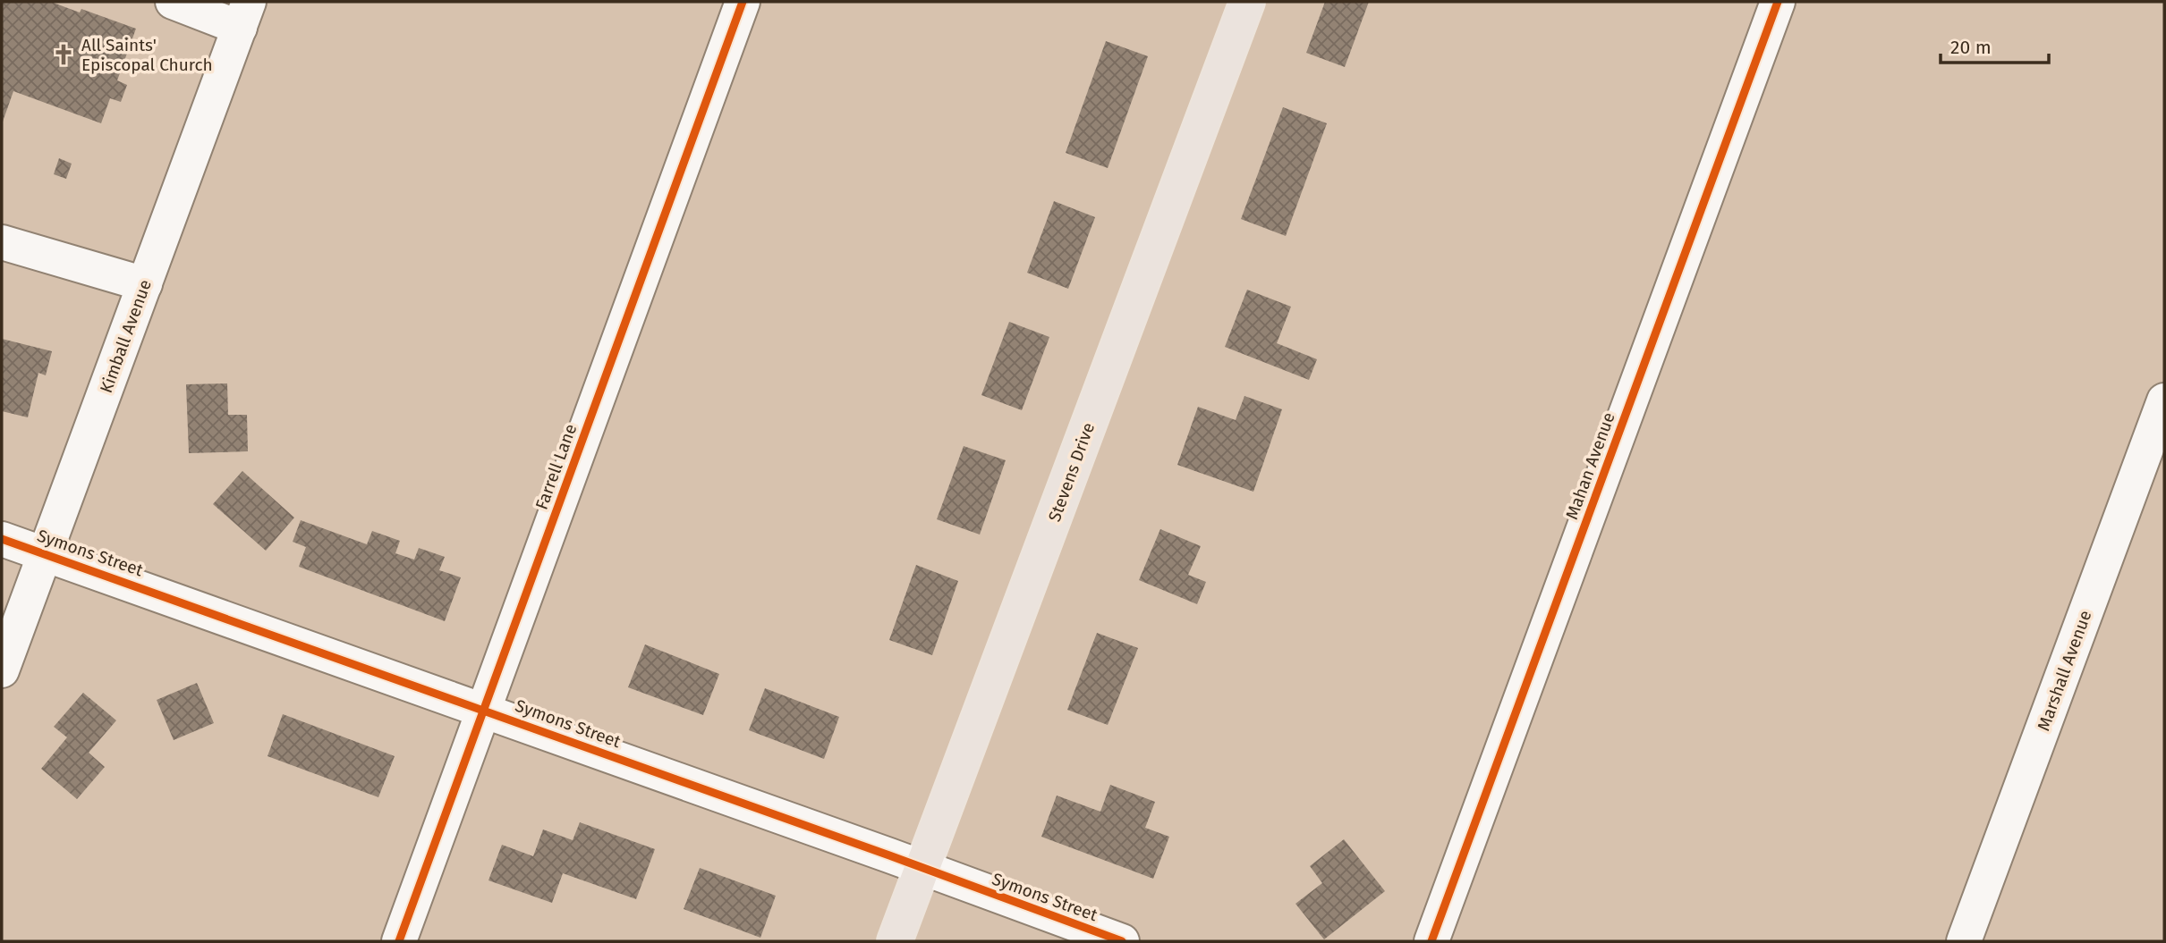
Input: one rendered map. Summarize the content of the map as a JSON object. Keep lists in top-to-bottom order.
{
  "streets": {
    "main road": ["Stevens Drive"],
    "street": [
      "Kimball Avenue",
      "Mahan Avenue",
      "Farrell Lane",
      "Symons Street",
      "Marshall Avenue"
    ]
  },
  "crossings": [
    ["Kimball Avenue", "Symons Street"],
    ["Farrell Lane", "Symons Street"],
    ["Stevens Drive", "Symons Street"]
  ],
  "places": {
    "church": ["All Saints' Episcopal Church"]
  },
  "scale_bar": "20 m"
}
